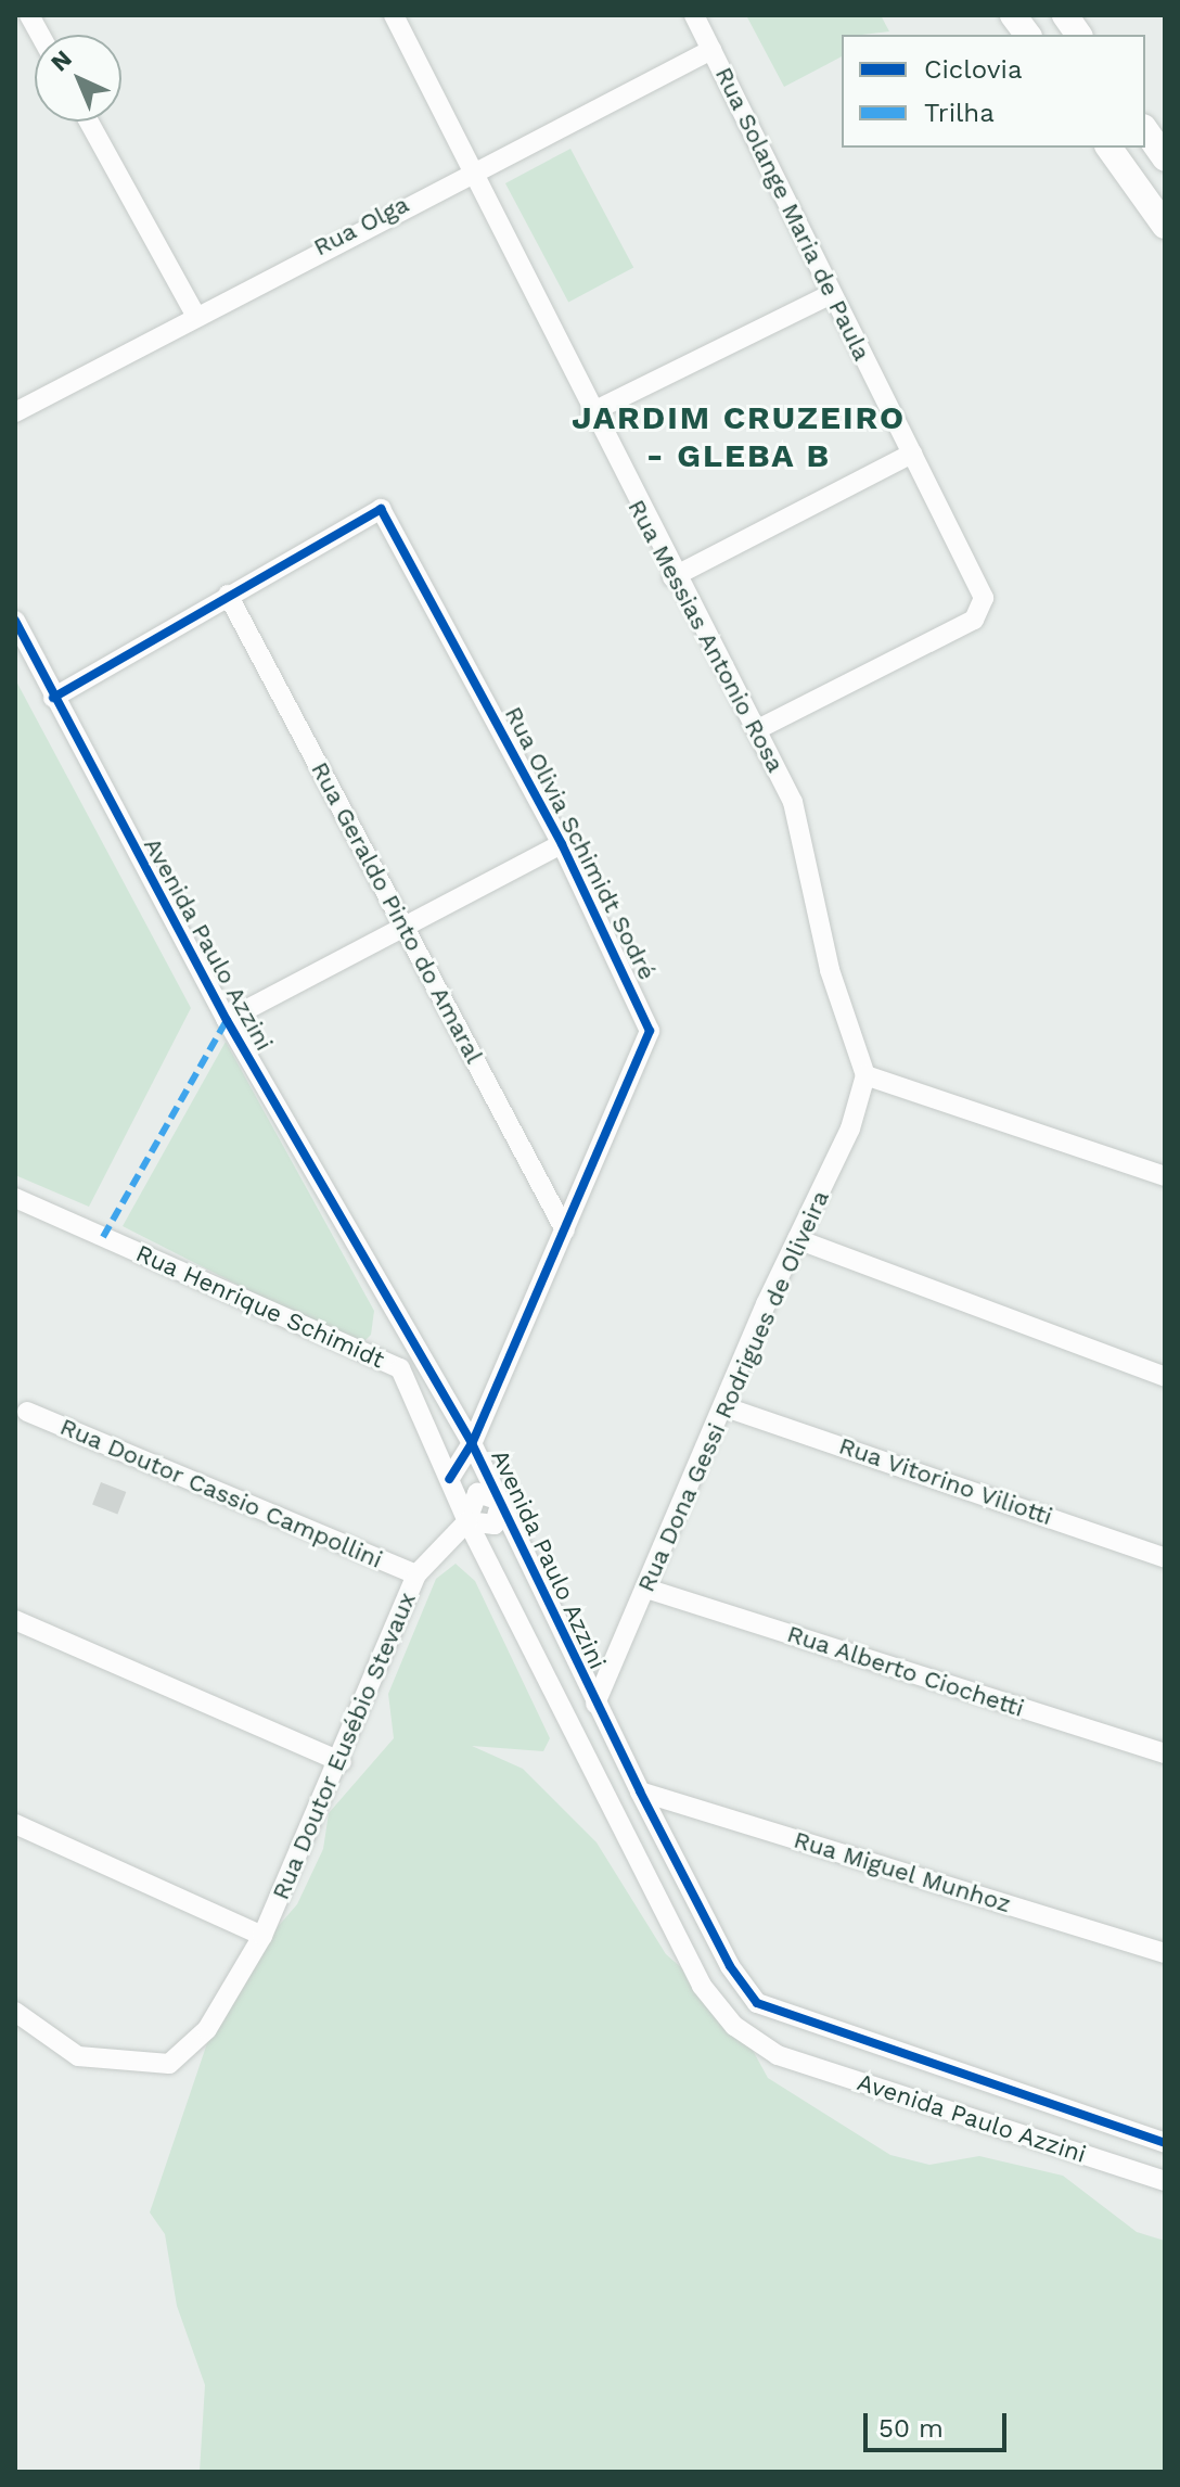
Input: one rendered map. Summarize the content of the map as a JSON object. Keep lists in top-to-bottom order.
{
  "streets": {
    "street": [
      "Rua Solange Maria de Paula",
      "Rua Olga",
      "Rua Messias Antonio Rosa",
      "Rua Olivia Schimidt Sodré",
      "Rua Geraldo Pinto do Amaral",
      "Avenida Paulo Azzini",
      "Rua Henrique Schimidt",
      "Rua Dona Gessi Rodrigues de Oliveira",
      "Rua Vitorino Viliotti",
      "Rua Doutor Cassio Campollini",
      "Rua Alberto Ciochetti",
      "Rua Doutor Eusébio Stevaux",
      "Rua Miguel Munhoz"
    ]
  },
  "crossings": [
    ["Rua Solange Maria de Paula", "Rua Olga"],
    ["Rua Solange Maria de Paula", "Rua Messias Antonio Rosa"],
    ["Rua Olga", "Rua Messias Antonio Rosa"],
    ["Rua Messias Antonio Rosa", "Rua Dona Gessi Rodrigues de Oliveira"],
    ["Rua Olivia Schimidt Sodré", "Rua Geraldo Pinto do Amaral"],
    ["Rua Olivia Schimidt Sodré", "Avenida Paulo Azzini"],
    ["Rua Olivia Schimidt Sodré", "Rua Henrique Schimidt"],
    ["Avenida Paulo Azzini", "Rua Henrique Schimidt"],
    ["Avenida Paulo Azzini", "Rua Dona Gessi Rodrigues de Oliveira"],
    ["Avenida Paulo Azzini", "Rua Doutor Eusébio Stevaux"],
    ["Avenida Paulo Azzini", "Rua Miguel Munhoz"],
    ["Rua Henrique Schimidt", "Rua Doutor Eusébio Stevaux"],
    ["Rua Dona Gessi Rodrigues de Oliveira", "Rua Vitorino Viliotti"],
    ["Rua Dona Gessi Rodrigues de Oliveira", "Rua Alberto Ciochetti"],
    ["Rua Doutor Cassio Campollini", "Rua Doutor Eusébio Stevaux"]
  ],
  "districts": ["JARDIM CRUZEIRO - GLEBA B"],
  "legend": ["Ciclovia", "Trilha"],
  "scale_bar": "50 m",
  "north": "top left"
}
